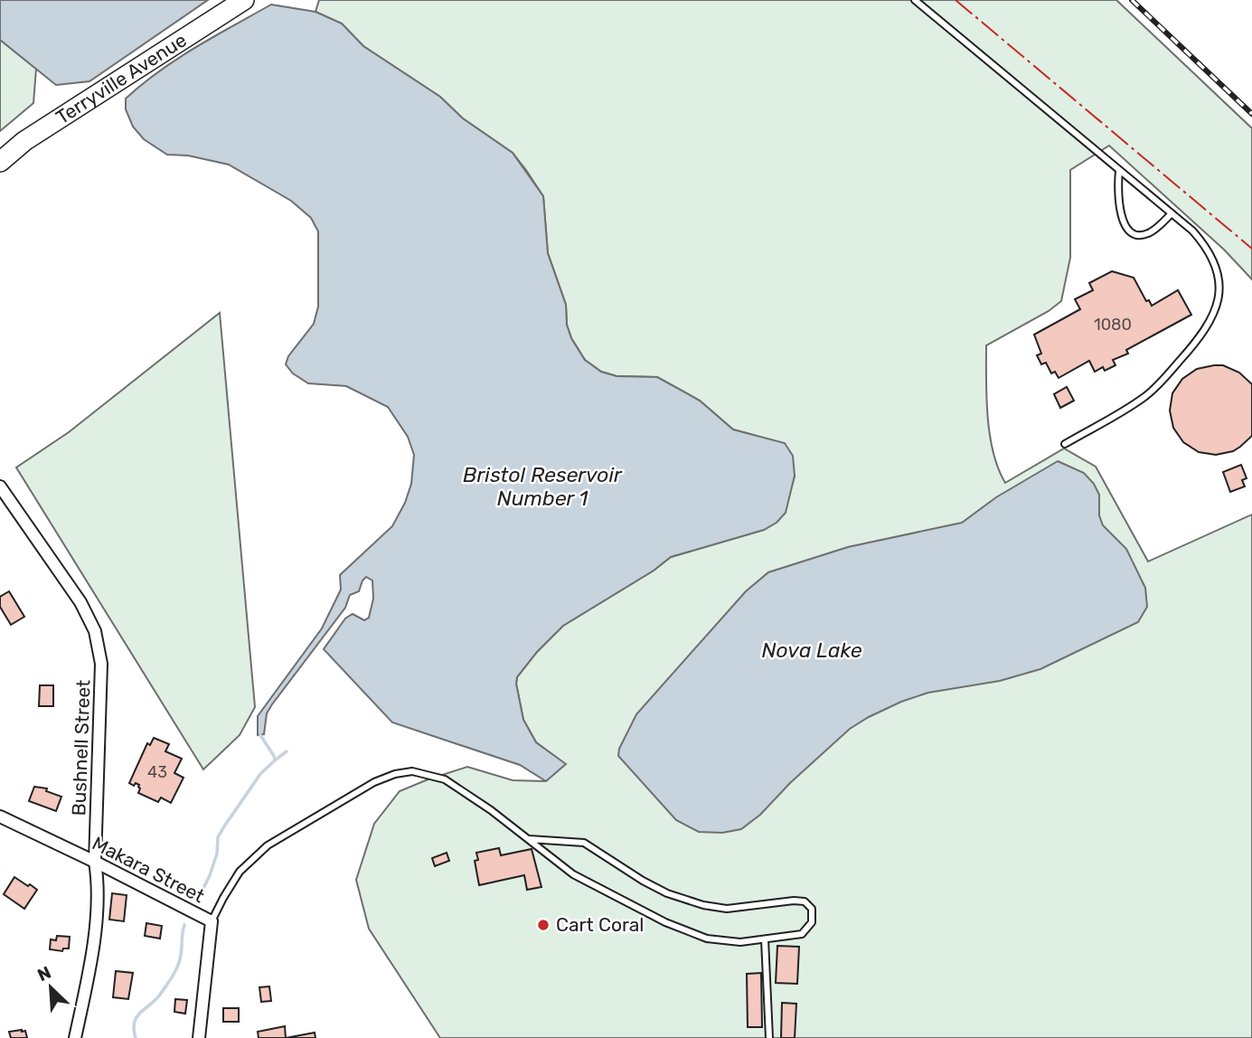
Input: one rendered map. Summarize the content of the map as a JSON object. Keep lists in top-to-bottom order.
{
  "streets": {
    "highway": ["Terryville Avenue"],
    "street": ["Bushnell Street", "Makara Street"]
  },
  "crossings": [
    ["Bushnell Street", "Makara Street"]
  ],
  "water": ["Bristol Reservoir Number 1", "Nova Lake"],
  "places": ["Cart Coral"],
  "house_numbers": ["1080", "43"],
  "north": "top left"
}
